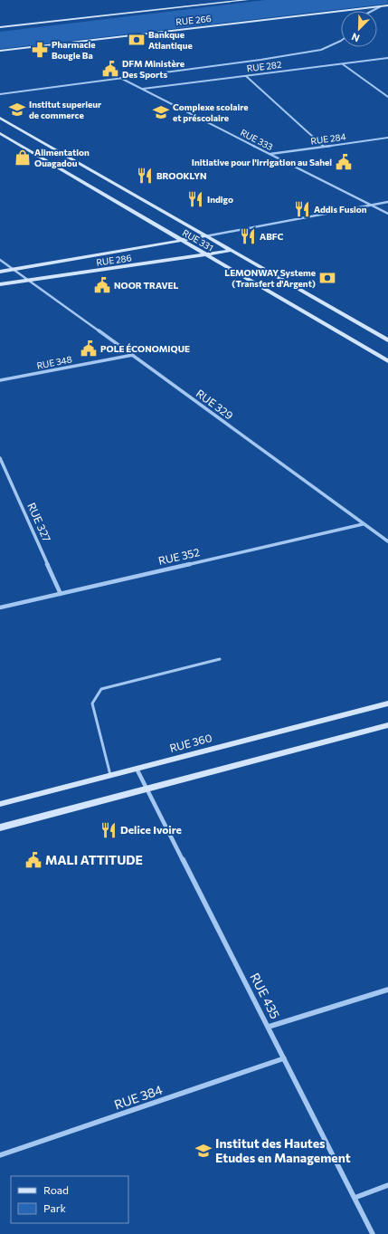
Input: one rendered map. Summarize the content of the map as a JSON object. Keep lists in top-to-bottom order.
{
  "streets": {
    "main road": [
      "RUE 266",
      "RUE 331",
      "RUE 286",
      "RUE 360"
    ],
    "street": [
      "RUE 282",
      "RUE 284",
      "RUE 333",
      "RUE 348",
      "RUE 329",
      "RUE 327",
      "RUE 352",
      "RUE 435",
      "RUE 384"
    ]
  },
  "crossings": [
    ["RUE 282", "RUE 333"],
    ["RUE 284", "RUE 333"],
    ["RUE 331", "RUE 286"],
    ["RUE 286", "RUE 329"],
    ["RUE 348", "RUE 329"],
    ["RUE 329", "RUE 352"],
    ["RUE 327", "RUE 352"],
    ["RUE 360", "RUE 435"],
    ["RUE 435", "RUE 384"]
  ],
  "places": {
    "bank": ["Bankque Atlantique", "LEMONWAY Systeme (Transfert d'Argent)"],
    "pharmacy": ["Pharmacie Bougie Ba"],
    "public building": [
      "DFM Ministère Des Sports",
      "Initiative pour l'irrigation au Sahel",
      "NOOR TRAVEL",
      "POLE ÉCONOMIQUE",
      "MALI ATTITUDE"
    ],
    "school or university": ["Institut superieur de commerce", "Complexe scolaire et préscolaire", "Institut des Hautes Etudes en Management"],
    "shop": ["Alimentation Ouagadou"],
    "restaurant": [
      "BROOKLYN",
      "Indigo",
      "Addis Fusion",
      "ABFC",
      "Delice Ivoire"
    ]
  },
  "legend": ["Road", "Park"],
  "north": "bottom left"
}
